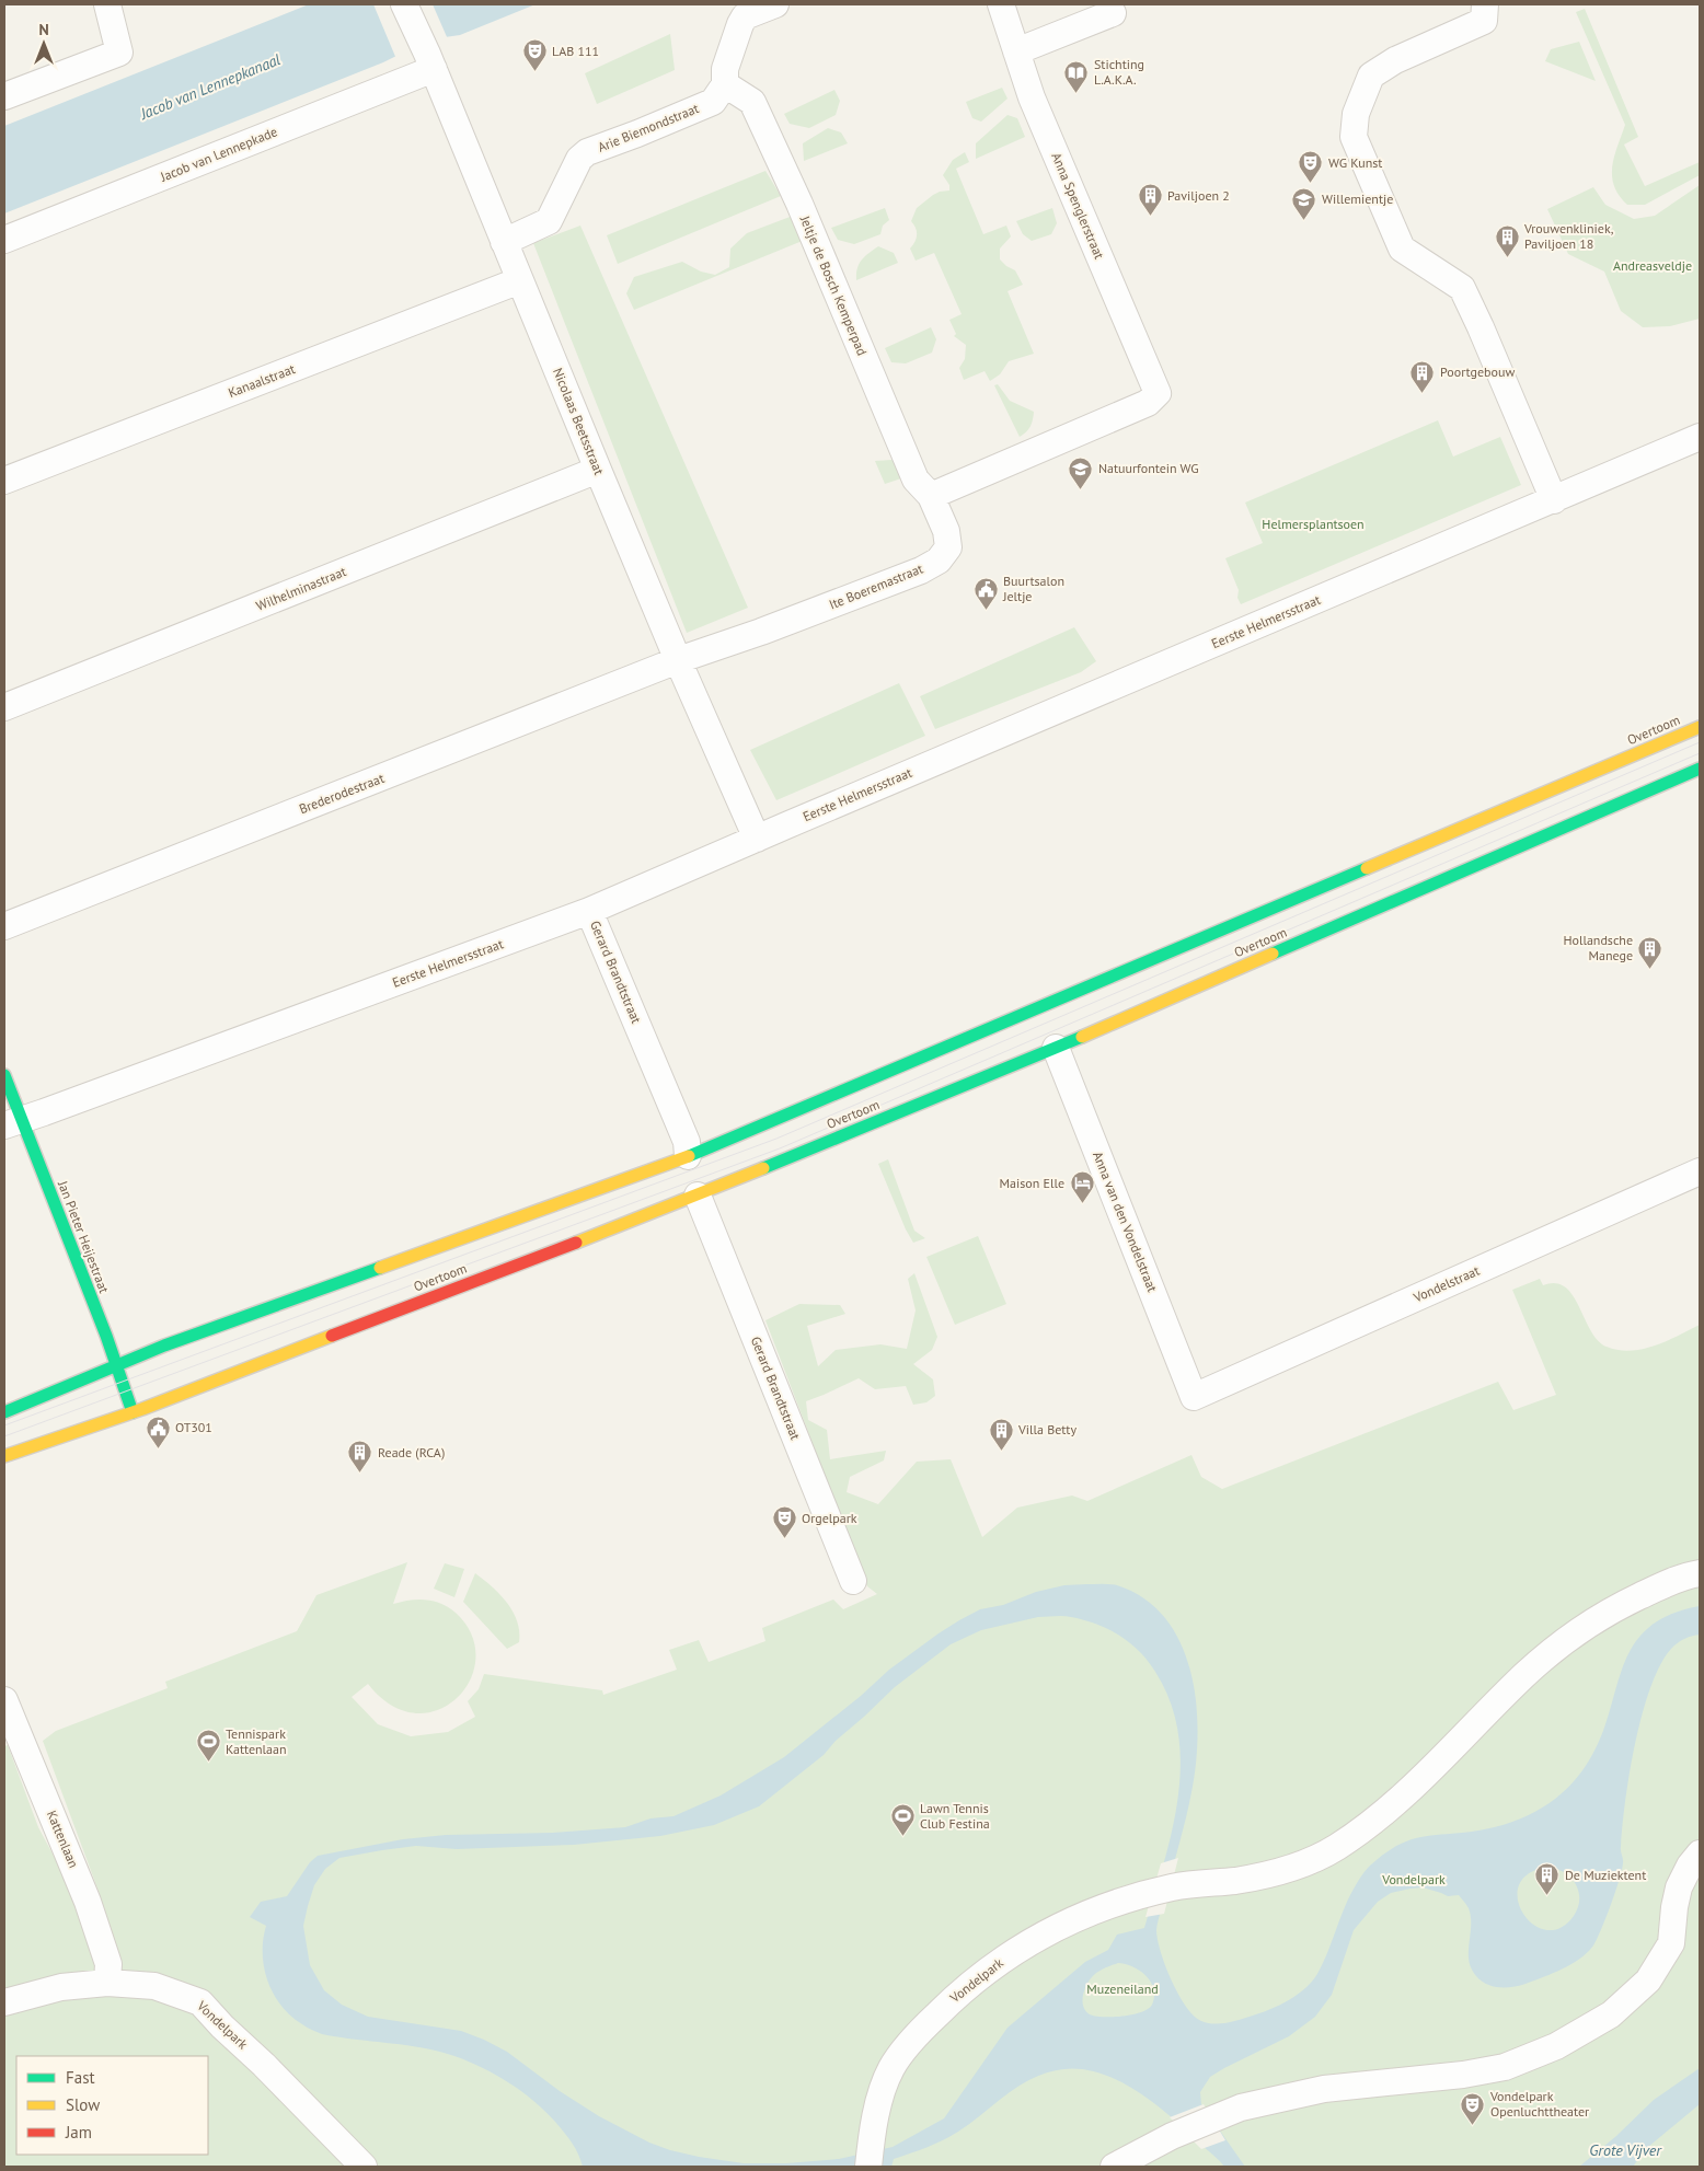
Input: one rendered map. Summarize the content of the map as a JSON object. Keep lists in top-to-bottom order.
{
  "streets": {
    "main road": ["Overtoom", "Jan Pieter Heijestraat"],
    "street": [
      "Arie Biemondstraat",
      "Jacob van Lennepkade",
      "Anna Spenglerstraat",
      "Jeltje de Bosch Kemperpad",
      "Kanaalstraat",
      "Nicolaas Beetsstraat",
      "Ite Boeremastraat",
      "Wilhelminastraat",
      "Eerste Helmersstraat",
      "Brederodestraat",
      "Gerard Brandtstraat",
      "Anna van den Vondelstraat",
      "Vondelstraat",
      "Kattenlaan",
      "Vondelpark"
    ]
  },
  "crossings": [
    ["Arie Biemondstraat", "Jeltje de Bosch Kemperpad"],
    ["Arie Biemondstraat", "Nicolaas Beetsstraat"],
    ["Jacob van Lennepkade", "Nicolaas Beetsstraat"],
    ["Anna Spenglerstraat", "Jeltje de Bosch Kemperpad"],
    ["Anna Spenglerstraat", "Ite Boeremastraat"],
    ["Jeltje de Bosch Kemperpad", "Ite Boeremastraat"],
    ["Kanaalstraat", "Nicolaas Beetsstraat"],
    ["Nicolaas Beetsstraat", "Ite Boeremastraat"],
    ["Nicolaas Beetsstraat", "Wilhelminastraat"],
    ["Nicolaas Beetsstraat", "Eerste Helmersstraat"],
    ["Nicolaas Beetsstraat", "Brederodestraat"],
    ["Ite Boeremastraat", "Brederodestraat"],
    ["Eerste Helmersstraat", "Gerard Brandtstraat"],
    ["Eerste Helmersstraat", "Jan Pieter Heijestraat"],
    ["Overtoom", "Gerard Brandtstraat"],
    ["Overtoom", "Anna van den Vondelstraat"],
    ["Overtoom", "Jan Pieter Heijestraat"],
    ["Anna van den Vondelstraat", "Vondelstraat"],
    ["Kattenlaan", "Vondelpark"]
  ],
  "water": ["Jacob van Lennepkanaal", "Grote Vijver"],
  "parks": [
    "Andreasveldje",
    "Helmersplantsoen",
    "Vondelpark",
    "Muzeneiland"
  ],
  "places": {
    "theatre": [
      "LAB 111",
      "WG Kunst",
      "Orgelpark",
      "Vondelpark Openluchttheater"
    ],
    "library": ["Stichting L.A.K.A."],
    "building": [
      "Paviljoen 2",
      "Vrouwenkliniek, Paviljoen 18",
      "Poortgebouw",
      "Hollandsche Manege",
      "Villa Betty",
      "Reade (RCA)",
      "De Muziektent"
    ],
    "school or university": ["Willemientje", "Natuurfontein WG"],
    "public building": ["Buurtsalon Jeltje", "OT301"],
    "hotel": ["Maison Elle"],
    "sports": ["Tennispark Kattenlaan", "Lawn Tennis Club Festina"]
  },
  "legend": ["Fast", "Slow", "Jam"],
  "north": "top"
}
